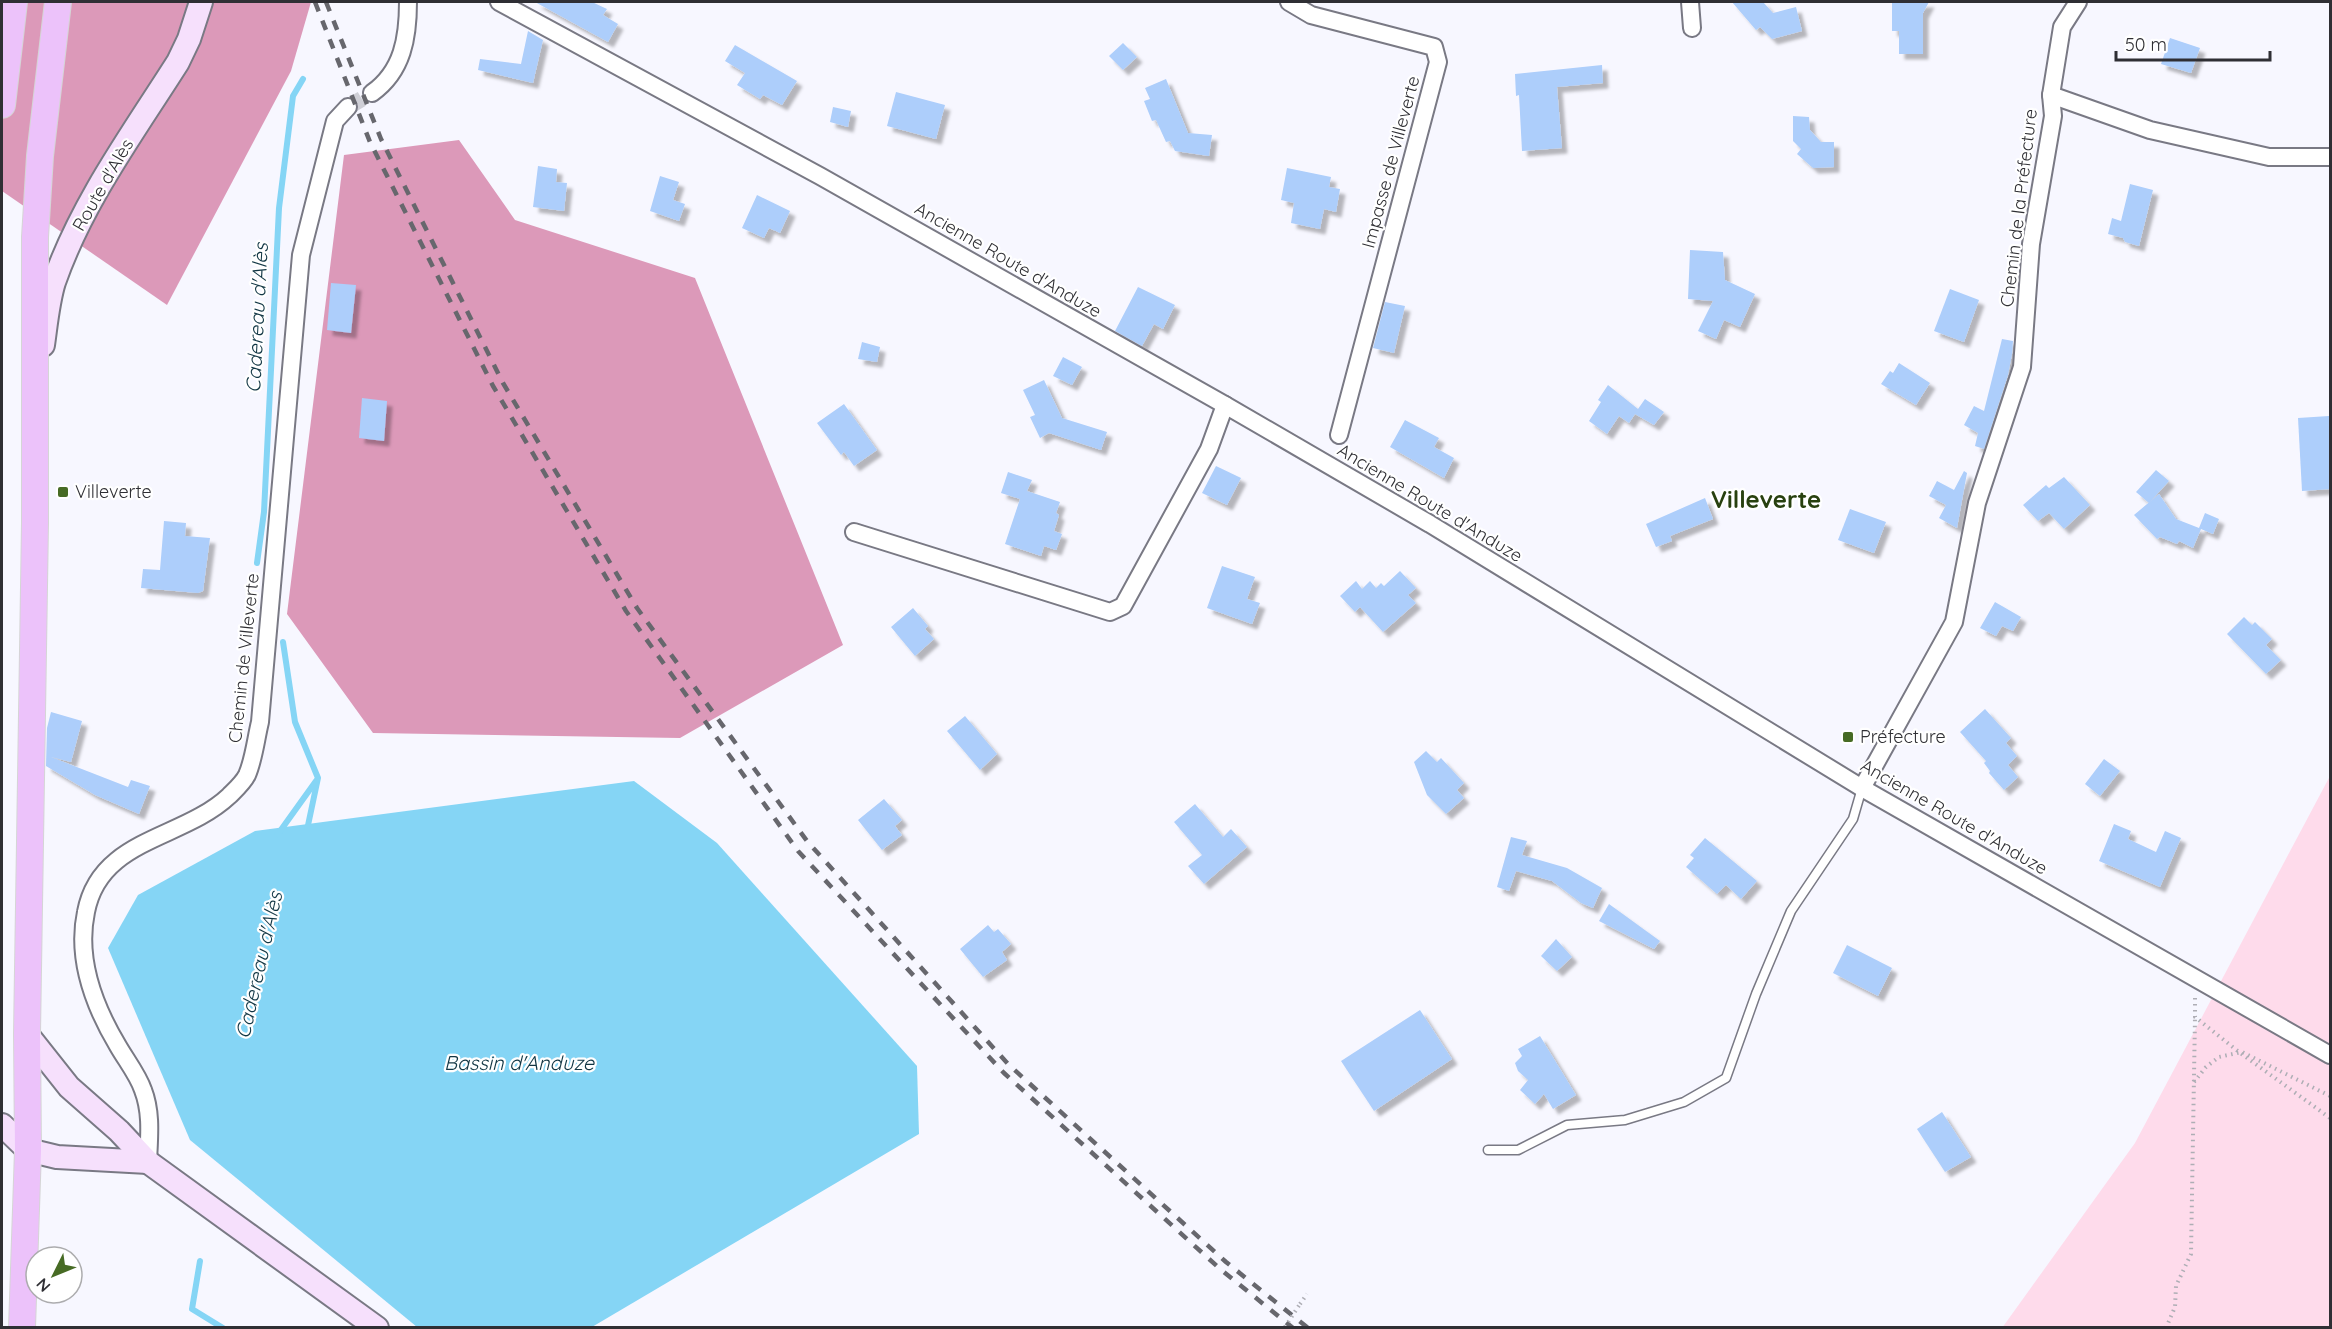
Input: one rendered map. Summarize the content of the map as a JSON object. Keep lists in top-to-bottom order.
{
  "streets": {
    "main road": ["Route d'Alès"],
    "street": [
      "Impasse de Villeverte",
      "Chemin de la Préfecture",
      "Ancienne Route d'Anduze",
      "Chemin de Villeverte"
    ]
  },
  "crossings": [
    ["Chemin de la Préfecture", "Ancienne Route d'Anduze"]
  ],
  "districts": ["Villeverte"],
  "water": ["Cadereau d'Alès", "Bassin d'Anduze"],
  "places": {
    "transit": ["Villeverte", "Préfecture"]
  },
  "scale_bar": "50 m",
  "north": "bottom left"
}
